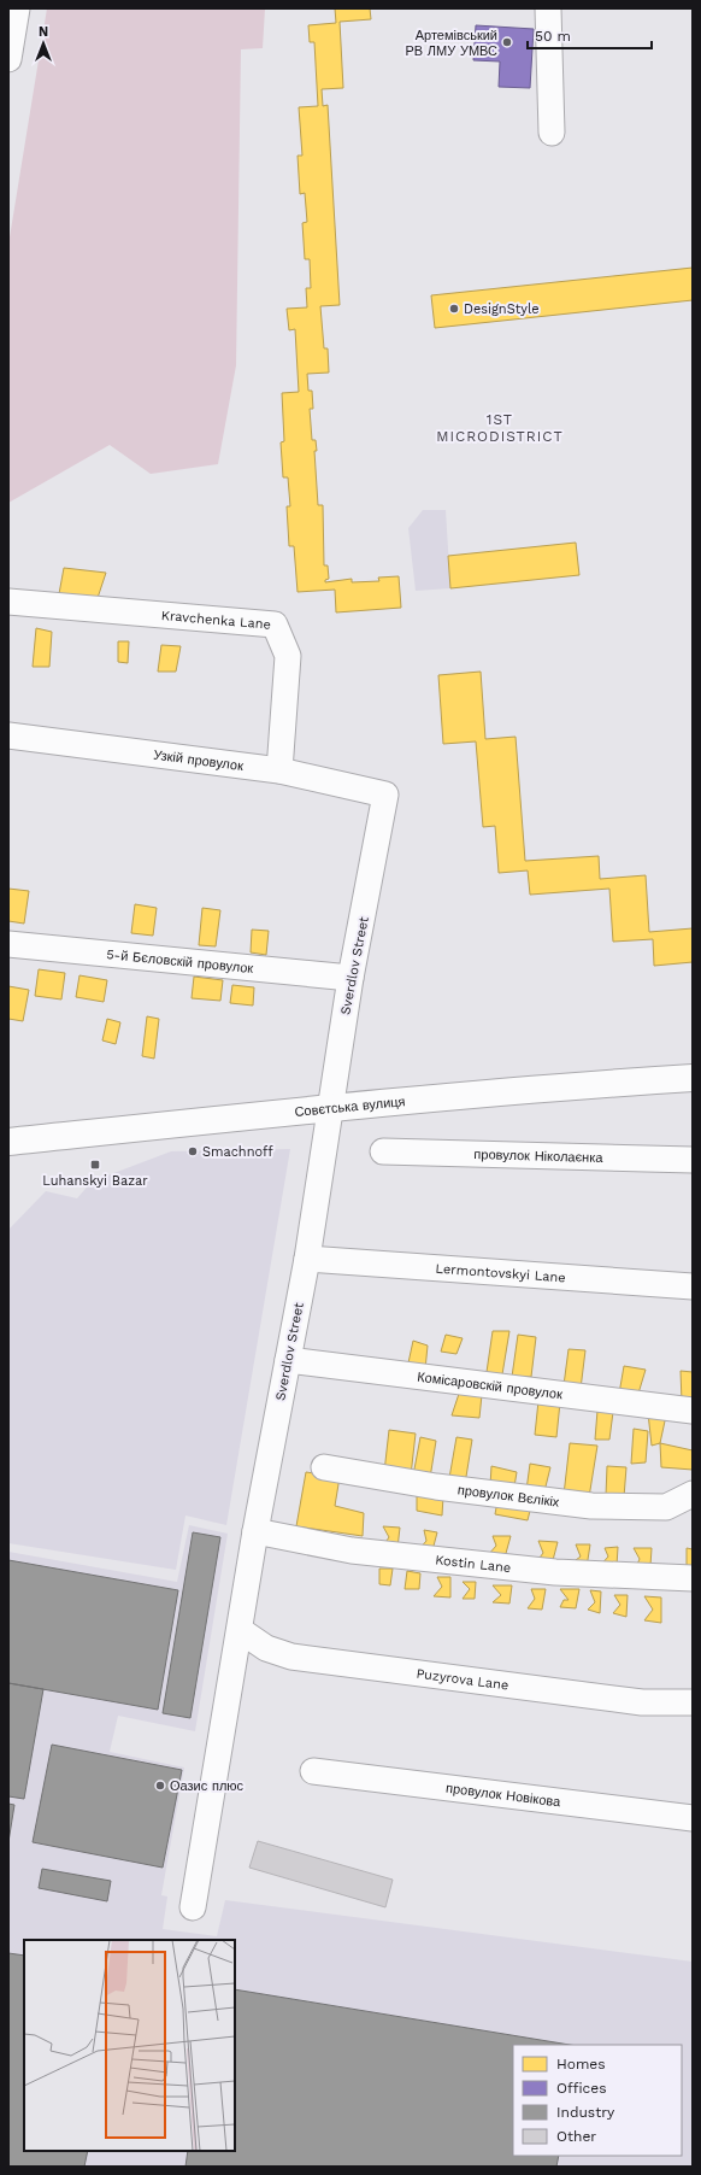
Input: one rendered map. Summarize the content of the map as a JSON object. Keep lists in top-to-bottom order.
{
  "streets": {
    "main road": ["Совєтська вулиця"],
    "street": [
      "Kravchenka Lane",
      "Узкій провулок",
      "5-й Бєловскій провулок",
      "Sverdlov Street",
      "провулок Ніколаєнка",
      "Lermontovskyi Lane",
      "Комісаровскій провулок",
      "провулок Вєлікіх",
      "Kostin Lane",
      "Puzyrova Lane",
      "провулок Новікова"
    ]
  },
  "crossings": [
    ["Kravchenka Lane", "Узкій провулок"],
    ["Узкій провулок", "Sverdlov Street"],
    ["5-й Бєловскій провулок", "Sverdlov Street"],
    ["Sverdlov Street", "Совєтська вулиця"],
    ["Sverdlov Street", "Lermontovskyi Lane"],
    ["Sverdlov Street", "Комісаровскій провулок"],
    ["Sverdlov Street", "Kostin Lane"],
    ["Sverdlov Street", "Puzyrova Lane"]
  ],
  "districts": ["1ST MICRODISTRICT"],
  "places": {
    "other": [
      "Артемівський РВ ЛМУ УМВС",
      "DesignStyle",
      "Smachnoff",
      "Оазис плюс"
    ],
    "transit": ["Luhanskyi Bazar"]
  },
  "legend": [
    "Homes",
    "Offices",
    "Industry",
    "Other"
  ],
  "scale_bar": "50 m",
  "north": "top"
}
